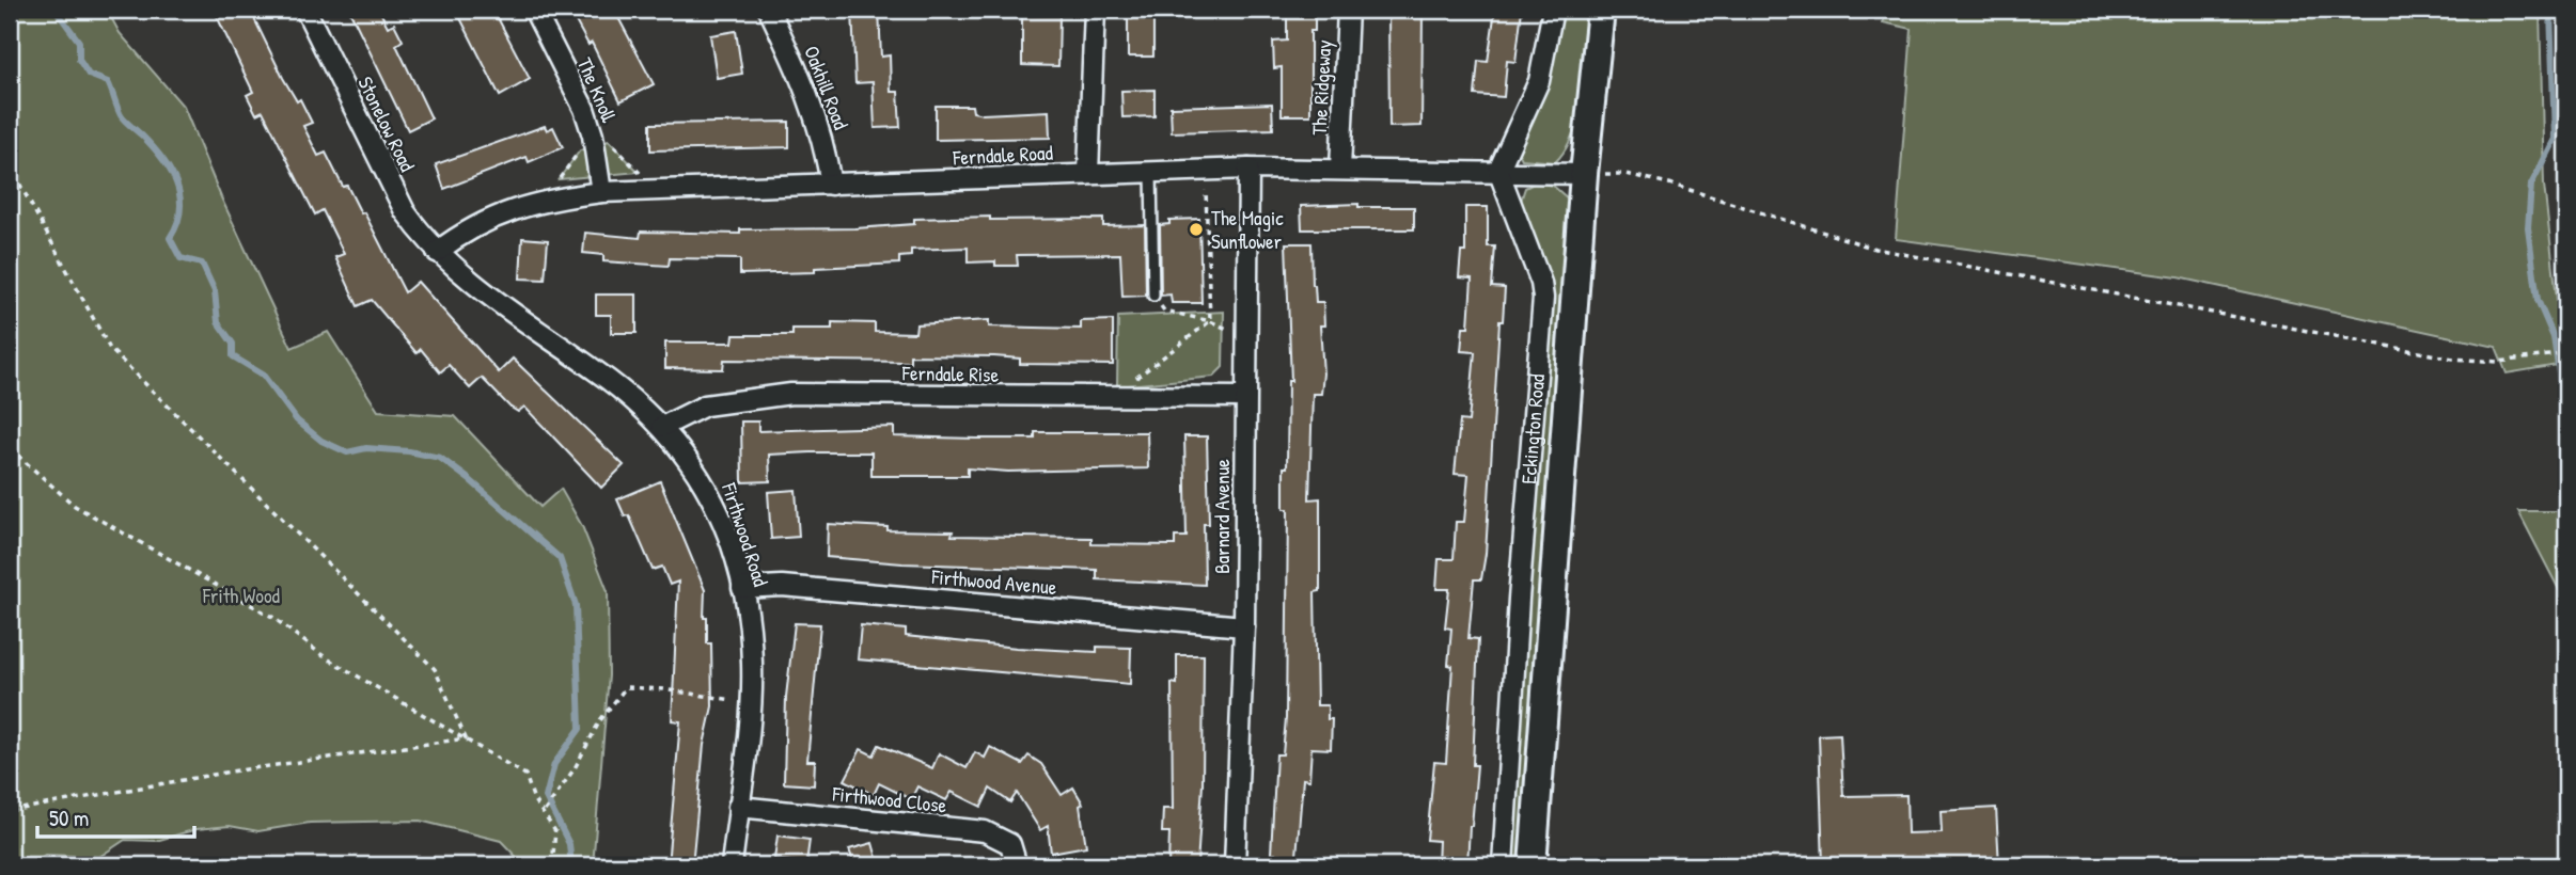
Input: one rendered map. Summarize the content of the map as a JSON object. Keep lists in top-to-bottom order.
{
  "streets": {
    "main road": ["Eckington Road"],
    "street": [
      "Oakhill Road",
      "The Ridgeway",
      "The Knoll",
      "Stonelow Road",
      "Ferndale Road",
      "Ferndale Rise",
      "Barnard Avenue",
      "Firthwood Road",
      "Firthwood Avenue",
      "Firthwood Close"
    ]
  },
  "crossings": [
    ["Oakhill Road", "Ferndale Road"],
    ["The Ridgeway", "Ferndale Road"],
    ["The Knoll", "Ferndale Road"],
    ["Stonelow Road", "Ferndale Road"],
    ["Stonelow Road", "Firthwood Road"],
    ["Ferndale Road", "Eckington Road"],
    ["Ferndale Road", "Barnard Avenue"],
    ["Ferndale Road", "Firthwood Road"],
    ["Ferndale Rise", "Barnard Avenue"],
    ["Ferndale Rise", "Firthwood Road"],
    ["Barnard Avenue", "Firthwood Avenue"],
    ["Firthwood Road", "Firthwood Avenue"],
    ["Firthwood Road", "Firthwood Close"]
  ],
  "parks": ["Frith Wood"],
  "places": ["The Magic Sunflower"],
  "scale_bar": "50 m"
}
